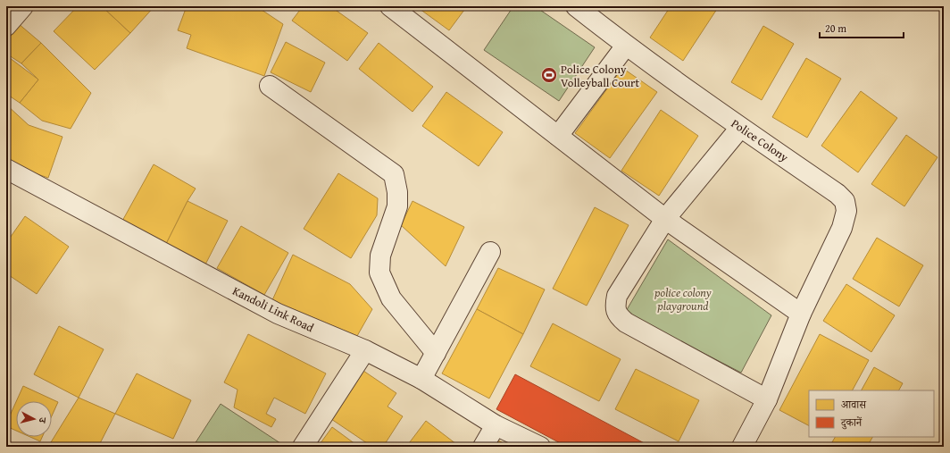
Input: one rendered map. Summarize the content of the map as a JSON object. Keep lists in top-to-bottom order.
{
  "streets": {
    "street": ["Police Colony", "Kandoli Link Road"]
  },
  "parks": ["police colony playground"],
  "places": {
    "sports": ["Police Colony Volleyball Court"]
  },
  "legend": ["आवास", "दुकानें"],
  "scale_bar": "20 m",
  "north": "right"
}
